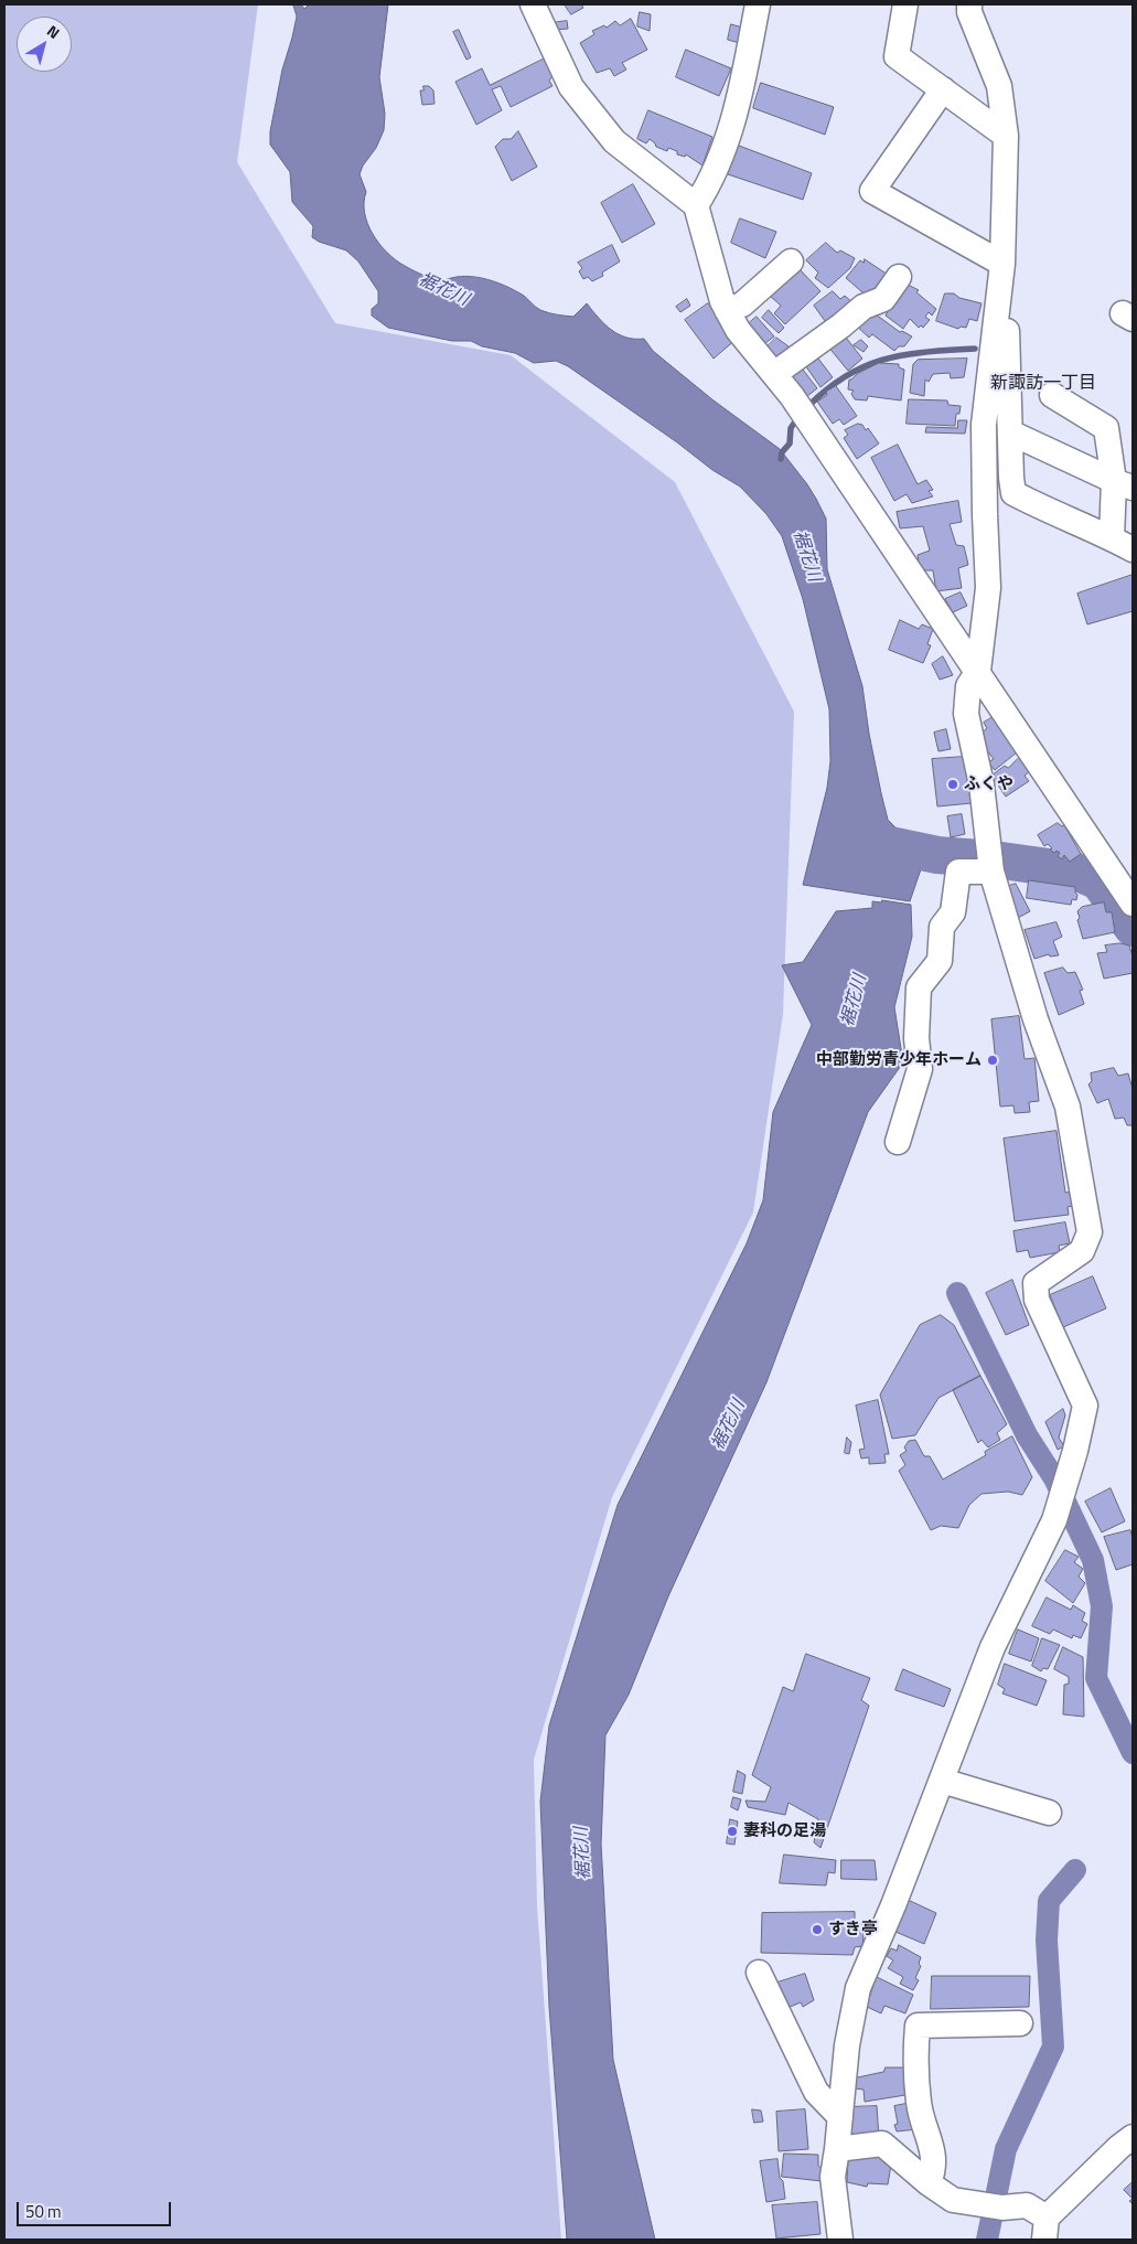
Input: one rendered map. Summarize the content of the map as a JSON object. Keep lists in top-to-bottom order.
{
  "districts": ["新諏訪一丁目"],
  "water": ["裾花川"],
  "places": [
    "ふくや",
    "中部勤労青少年ホーム",
    "妻科の足湯",
    "すき亭"
  ],
  "scale_bar": "50 m",
  "north": "top right"
}
